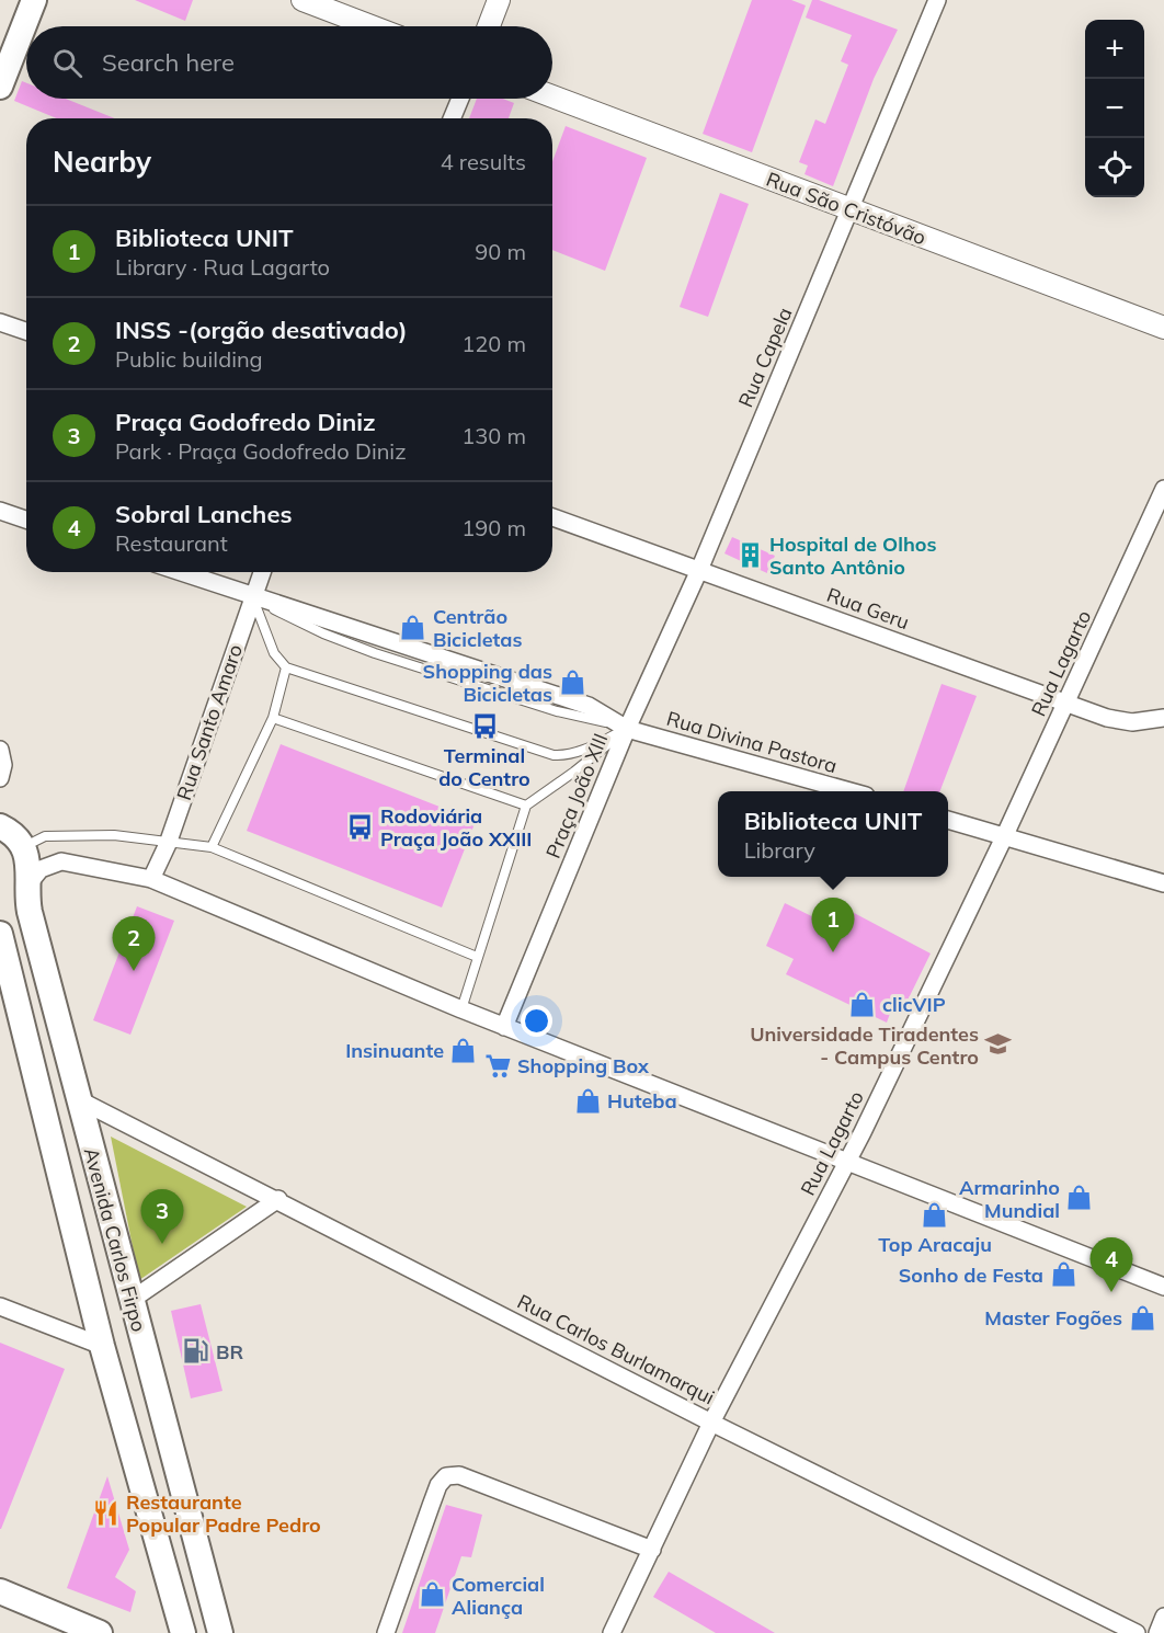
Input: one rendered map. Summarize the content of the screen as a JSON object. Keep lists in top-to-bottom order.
{
  "streets": {
    "main road": ["Avenida Carlos Firpo"],
    "street": [
      "Rua São Cristóvão",
      "Rua Capela",
      "Rua Geru",
      "Rua Lagarto",
      "Rua Santo Amaro",
      "Rua Divina Pastora",
      "Praça João XIII",
      "Rua Carlos Burlamarqui"
    ]
  },
  "crossings": [
    ["Rua São Cristóvão", "Rua Capela"],
    ["Rua Capela", "Rua Geru"],
    ["Rua Capela", "Rua Divina Pastora"],
    ["Rua Capela", "Praça João XIII"],
    ["Rua Geru", "Rua Lagarto"],
    ["Rua Lagarto", "Rua Carlos Burlamarqui"],
    ["Rua Santo Amaro", "Praça João XIII"],
    ["Rua Divina Pastora", "Praça João XIII"],
    ["Avenida Carlos Firpo", "Rua Carlos Burlamarqui"]
  ],
  "places": {
    "building": ["Hospital de Olhos Santo Antônio"],
    "shop": [
      "Centrão Bicicletas",
      "Shopping das Bicicletas",
      "clicVIP",
      "Insinuante",
      "Huteba",
      "Armarinho Mundial",
      "Top Aracaju",
      "Sonho de Festa",
      "Master Fogões",
      "Comercial Aliança"
    ],
    "bus stop": ["Terminal do Centro", "Rodoviária Praça João XXIII"],
    "school or university": ["Universidade Tiradentes - Campus Centro"],
    "supermarket": ["Shopping Box"],
    "fuel station": ["BR"],
    "restaurant": ["Restaurante Popular Padre Pedro"]
  },
  "page": {
    "map_buttons": ["+", "−"],
    "search": "Search here",
    "heading": ["Nearby", "4 results"],
    "list": [
      {
        "mark": "1",
        "name": "Biblioteca UNIT",
        "note": "Library · Rua Lagarto",
        "value": "90 m"
      },
      {
        "mark": "2",
        "name": "INSS -(orgão desativado)",
        "note": "Public building",
        "value": "120 m"
      },
      {
        "mark": "3",
        "name": "Praça Godofredo Diniz",
        "note": "Park · Praça Godofredo Diniz",
        "value": "130 m"
      },
      {
        "mark": "4",
        "name": "Sobral Lanches",
        "note": "Restaurant",
        "value": "190 m"
      }
    ],
    "popup": ["Biblioteca UNIT", "Library"],
    "pins": [
      "1",
      "2",
      "3",
      "4"
    ]
  }
}
